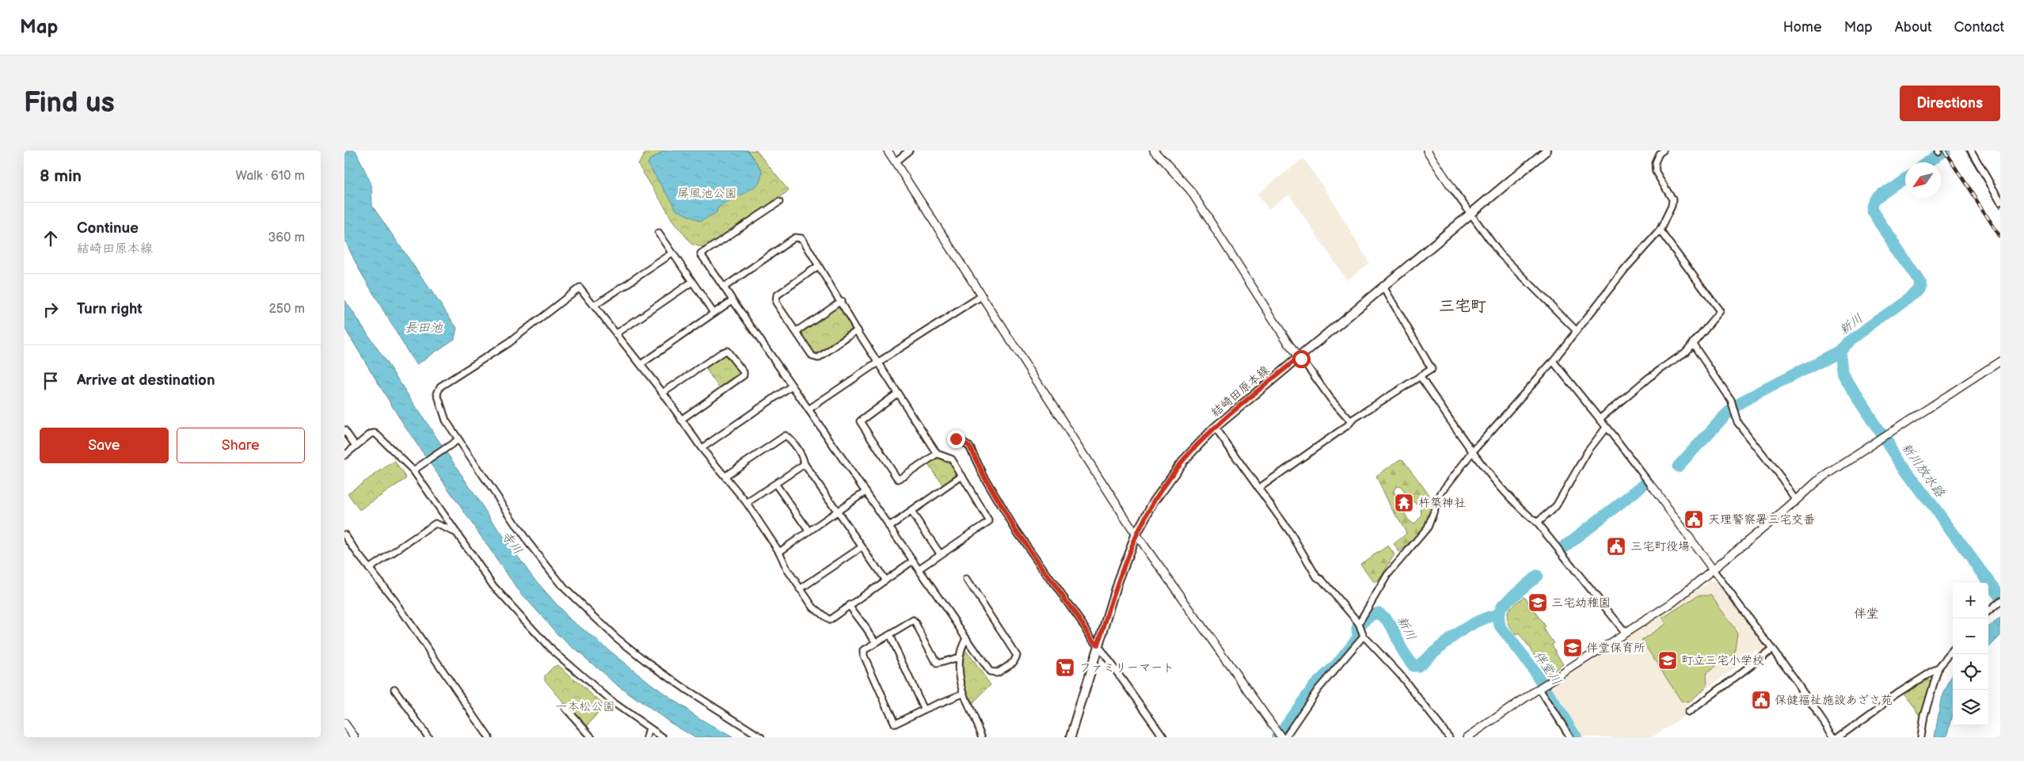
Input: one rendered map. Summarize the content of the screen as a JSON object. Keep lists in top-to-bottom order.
{
  "streets": {
    "main road": ["結崎田原本線"]
  },
  "districts": ["三宅町", "伴堂"],
  "water": [
    "新川",
    "長田池",
    "新川放水路",
    "寺川",
    "伴堂川"
  ],
  "parks": ["屏風池公園", "一本松公園"],
  "places": {
    "temple": ["杵築神社"],
    "public building": ["天理警察署三宅交番", "三宅町役場", "保健福祉施設あざさ苑"],
    "school or university": ["三宅幼稚園", "伴堂保育所", "町立三宅小学校"],
    "supermarket": ["ファミリーマート"]
  },
  "north": "bottom left",
  "page": {
    "header": "Map",
    "nav": [
      "Home",
      "Map",
      "About",
      "Contact"
    ],
    "buttons": [
      "Directions",
      ["Save", "Share"]
    ],
    "title": "Find us",
    "heading": ["8 min", "Walk · 610 m"],
    "list": [
      ["Continue", "結崎田原本線", "360 m"],
      ["Turn right", "250 m"],
      "Arrive at destination"
    ],
    "map_buttons": ["+", "−"]
  }
}
